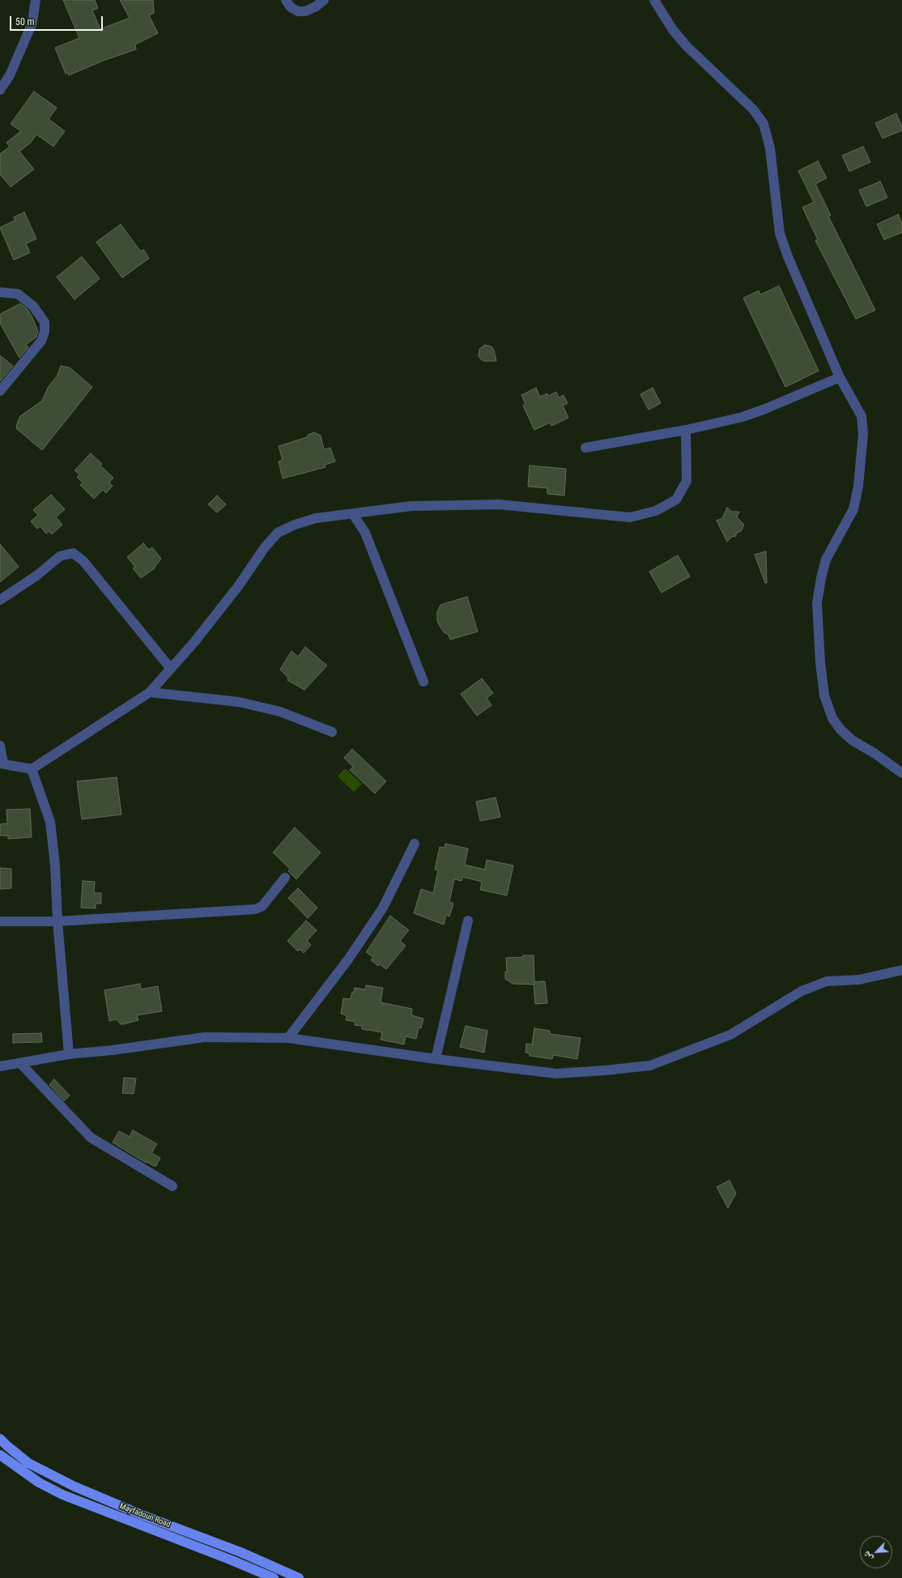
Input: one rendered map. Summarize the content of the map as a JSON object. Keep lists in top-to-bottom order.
{
  "streets": {
    "main road": ["Mayfadoun Road"]
  },
  "scale_bar": "50 m",
  "north": "bottom left"
}
